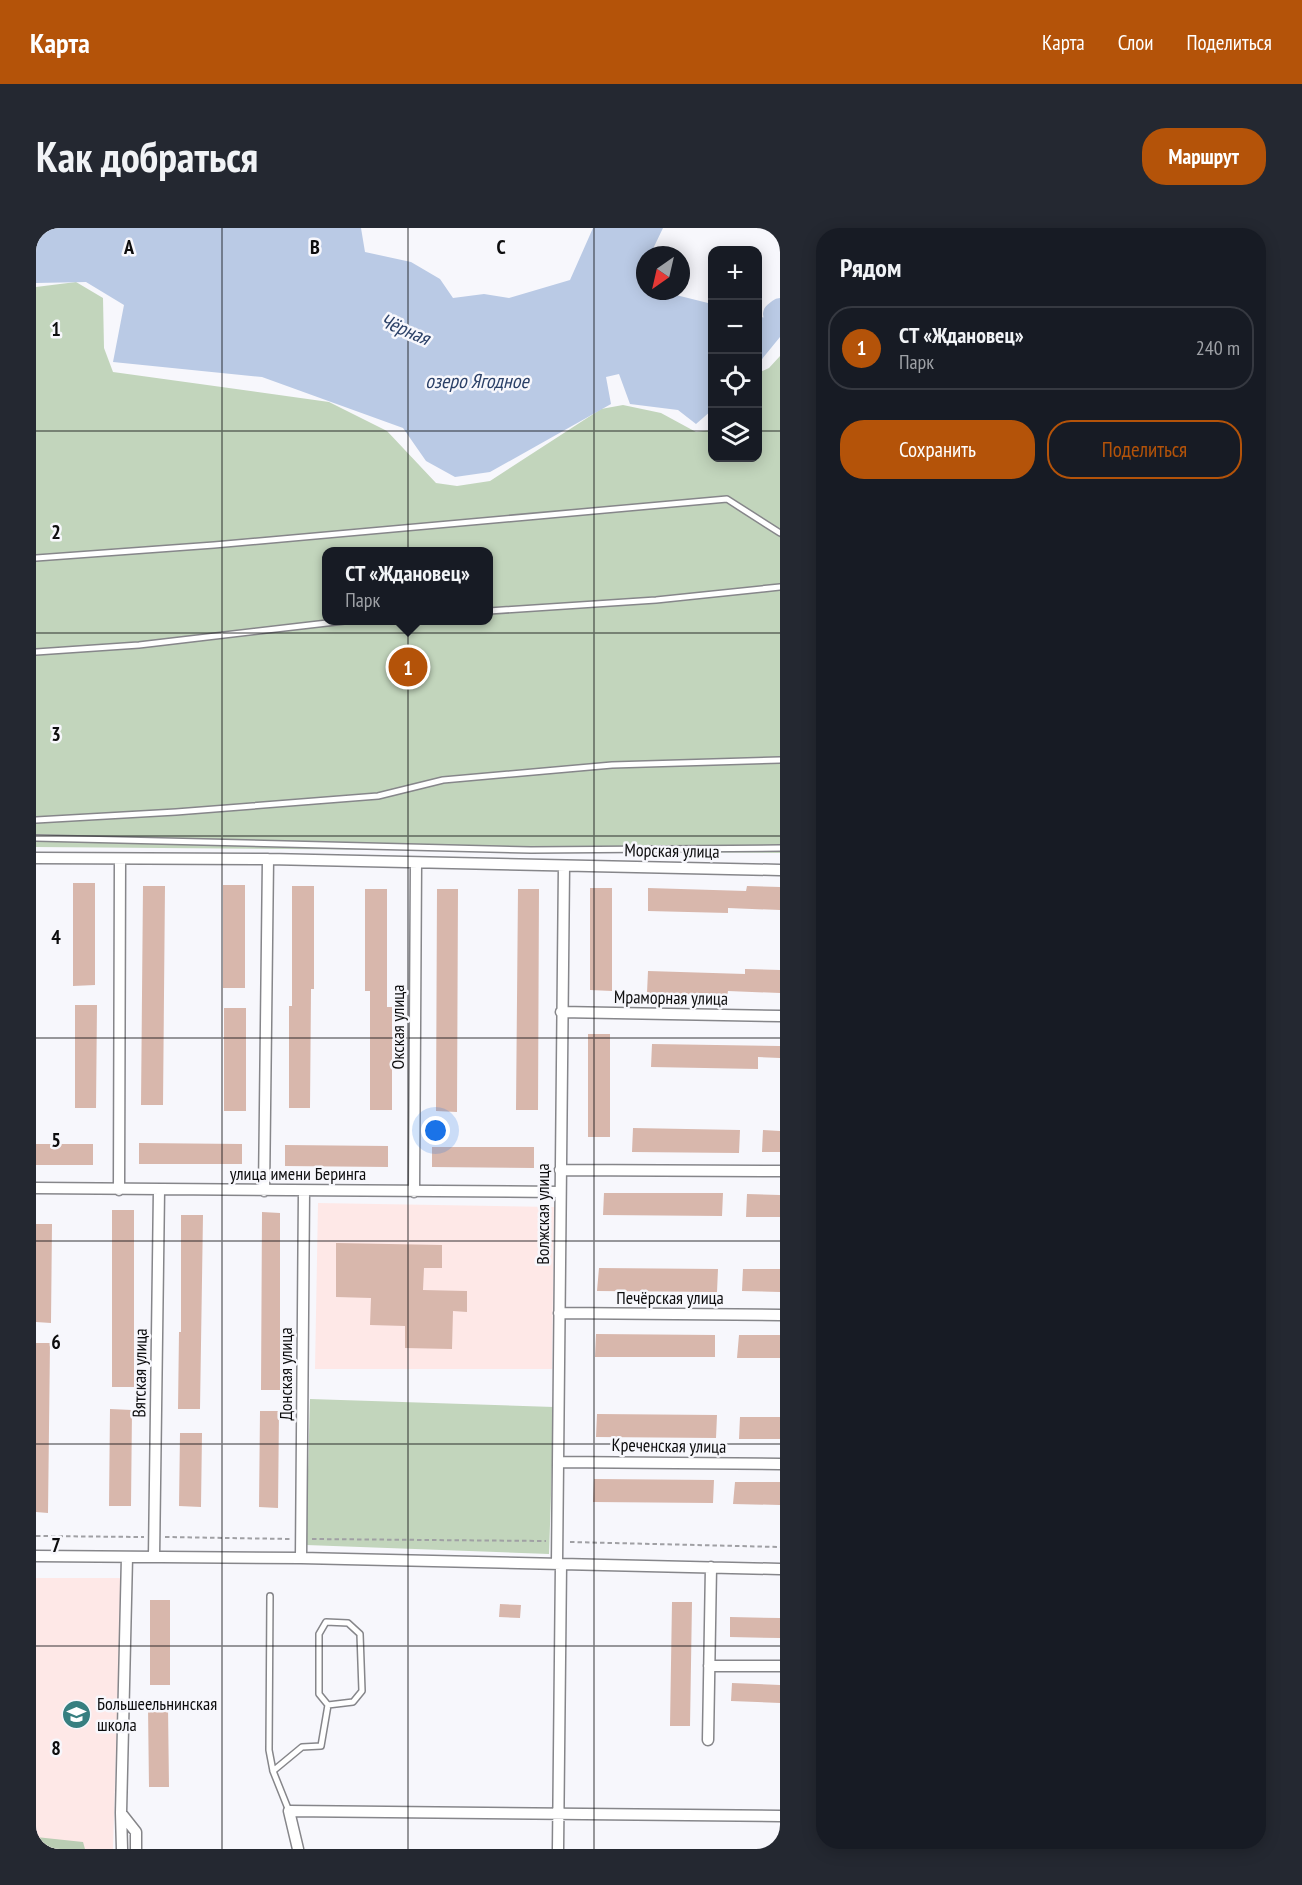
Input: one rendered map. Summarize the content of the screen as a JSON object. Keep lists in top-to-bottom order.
{
  "streets": {
    "street": [
      "Морская улица",
      "Мраморная улица",
      "Окская улица",
      "улица имени Беринга",
      "Волжская улица",
      "Печёрская улица",
      "Вятская улица",
      "Донская улица",
      "Креченская улица"
    ]
  },
  "crossings": [
    ["Морская улица", "Окская улица"],
    ["Морская улица", "Волжская улица"],
    ["Мраморная улица", "Волжская улица"],
    ["Окская улица", "улица имени Беринга"],
    ["улица имени Беринга", "Волжская улица"],
    ["улица имени Беринга", "Вятская улица"],
    ["улица имени Беринга", "Донская улица"],
    ["Волжская улица", "Печёрская улица"],
    ["Волжская улица", "Креченская улица"]
  ],
  "water": ["Чёрная", "озеро Ягодное"],
  "places": {
    "school or university": ["Большеельнинская школа"]
  },
  "north": "bottom left",
  "page": {
    "header": "Карта",
    "nav": ["Карта", "Слои", "Поделиться"],
    "buttons": [
      "Маршрут",
      ["Сохранить", "Поделиться"]
    ],
    "title": "Как добраться",
    "heading": "Рядом",
    "map_buttons": ["+", "−"],
    "list": [
      {
        "mark": "1",
        "name": "СТ «Ждановец»",
        "note": "Парк",
        "value": "240 m"
      }
    ],
    "popup": ["СТ «Ждановец»", "Парк"],
    "pins": "1"
  },
  "grid": {
    "columns": ["A", "B", "C"],
    "rows": [
      "1",
      "2",
      "3",
      "4",
      "5",
      "6",
      "7",
      "8"
    ]
  }
}
